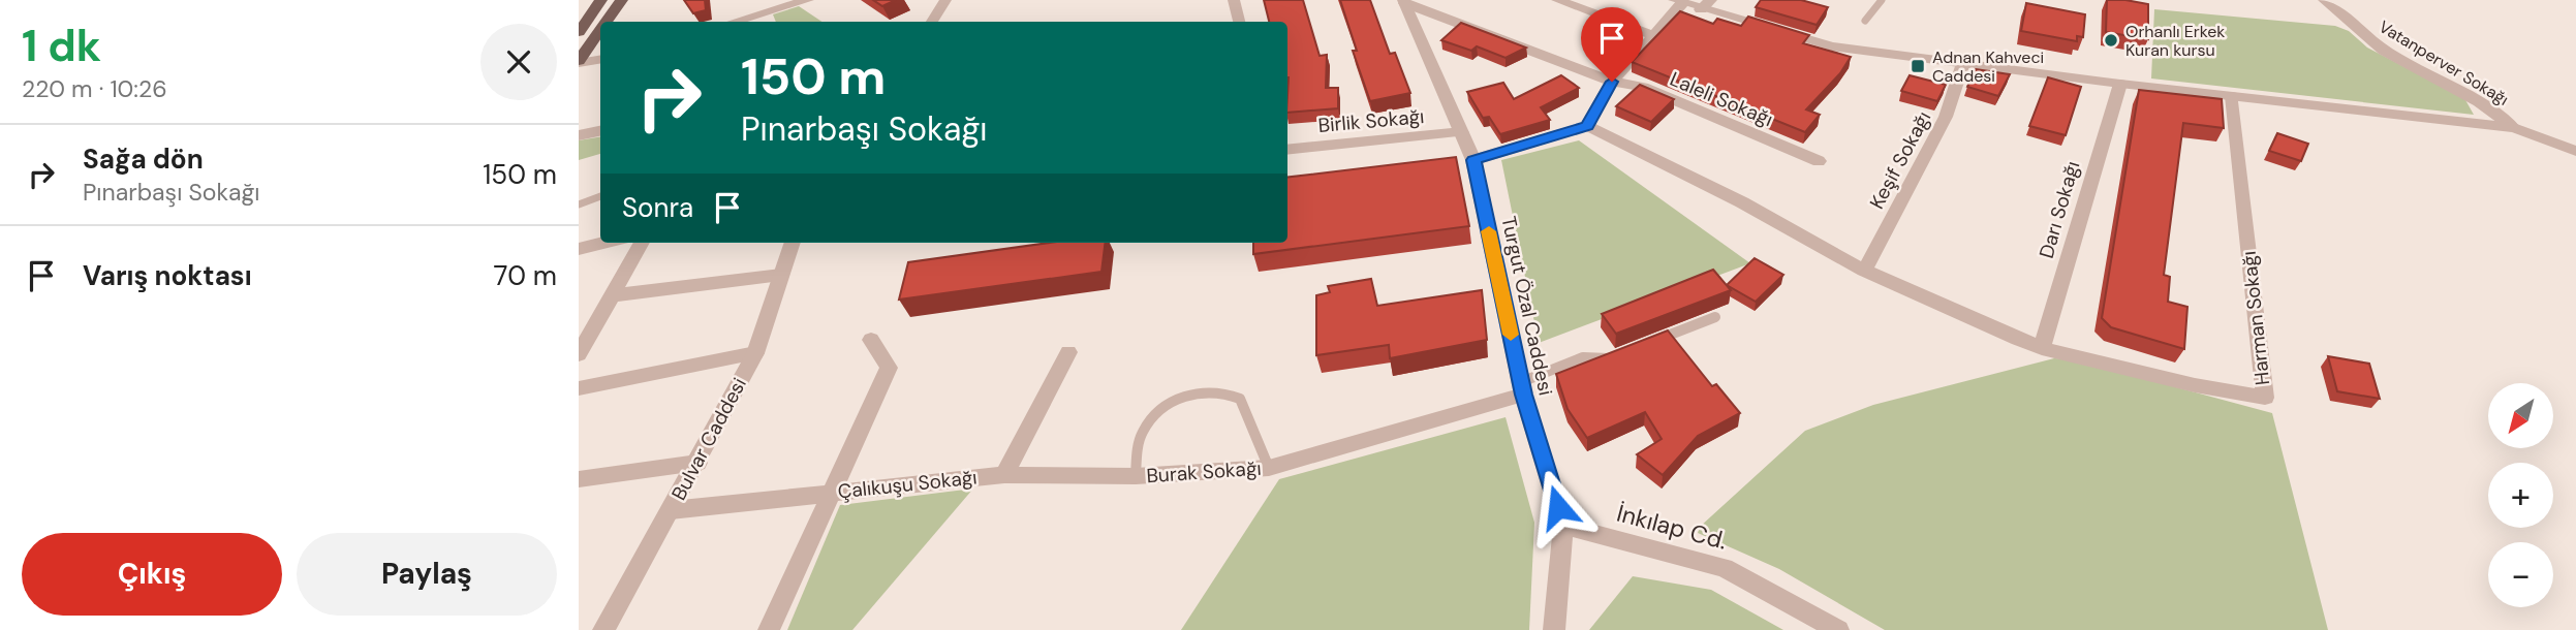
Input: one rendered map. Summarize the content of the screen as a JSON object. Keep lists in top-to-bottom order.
{
  "streets": {
    "street": [
      "Vatanperver Sokağı",
      "Laleli Sokağı",
      "Birlik Sokağı",
      "Keşif Sokağı",
      "Darı Sokağı",
      "Turgut Özal Caddesi",
      "Harman Sokağı",
      "Bulvar Caddesi",
      "Burak Sokağı",
      "Çalıkuşu Sokağı",
      "İnkılap Cd."
    ]
  },
  "crossings": [
    ["Laleli Sokağı", "Turgut Özal Caddesi"],
    ["Birlik Sokağı", "Turgut Özal Caddesi"],
    ["Darı Sokağı", "Harman Sokağı"],
    ["Turgut Özal Caddesi", "Burak Sokağı"],
    ["Turgut Özal Caddesi", "İnkılap Cd."],
    ["Bulvar Caddesi", "Çalıkuşu Sokağı"],
    ["Burak Sokağı", "Çalıkuşu Sokağı"]
  ],
  "places": {
    "other": ["Orhanlı Erkek Kuran kursu"],
    "transit": ["Adnan Kahveci Caddesi"]
  },
  "north": "bottom left",
  "page": {
    "heading": ["1 dk", "220 m · 10:26"],
    "turn": ["150 m", "Pınarbaşı Sokağı"],
    "list": [
      {
        "name": "Sağa dön",
        "note": "Pınarbaşı Sokağı",
        "value": "150 m"
      },
      {
        "name": "Varış noktası",
        "value": "70 m"
      }
    ],
    "then": "Sonra",
    "map_buttons": ["+", "−"],
    "buttons": ["Çıkış", "Paylaş"]
  }
}
